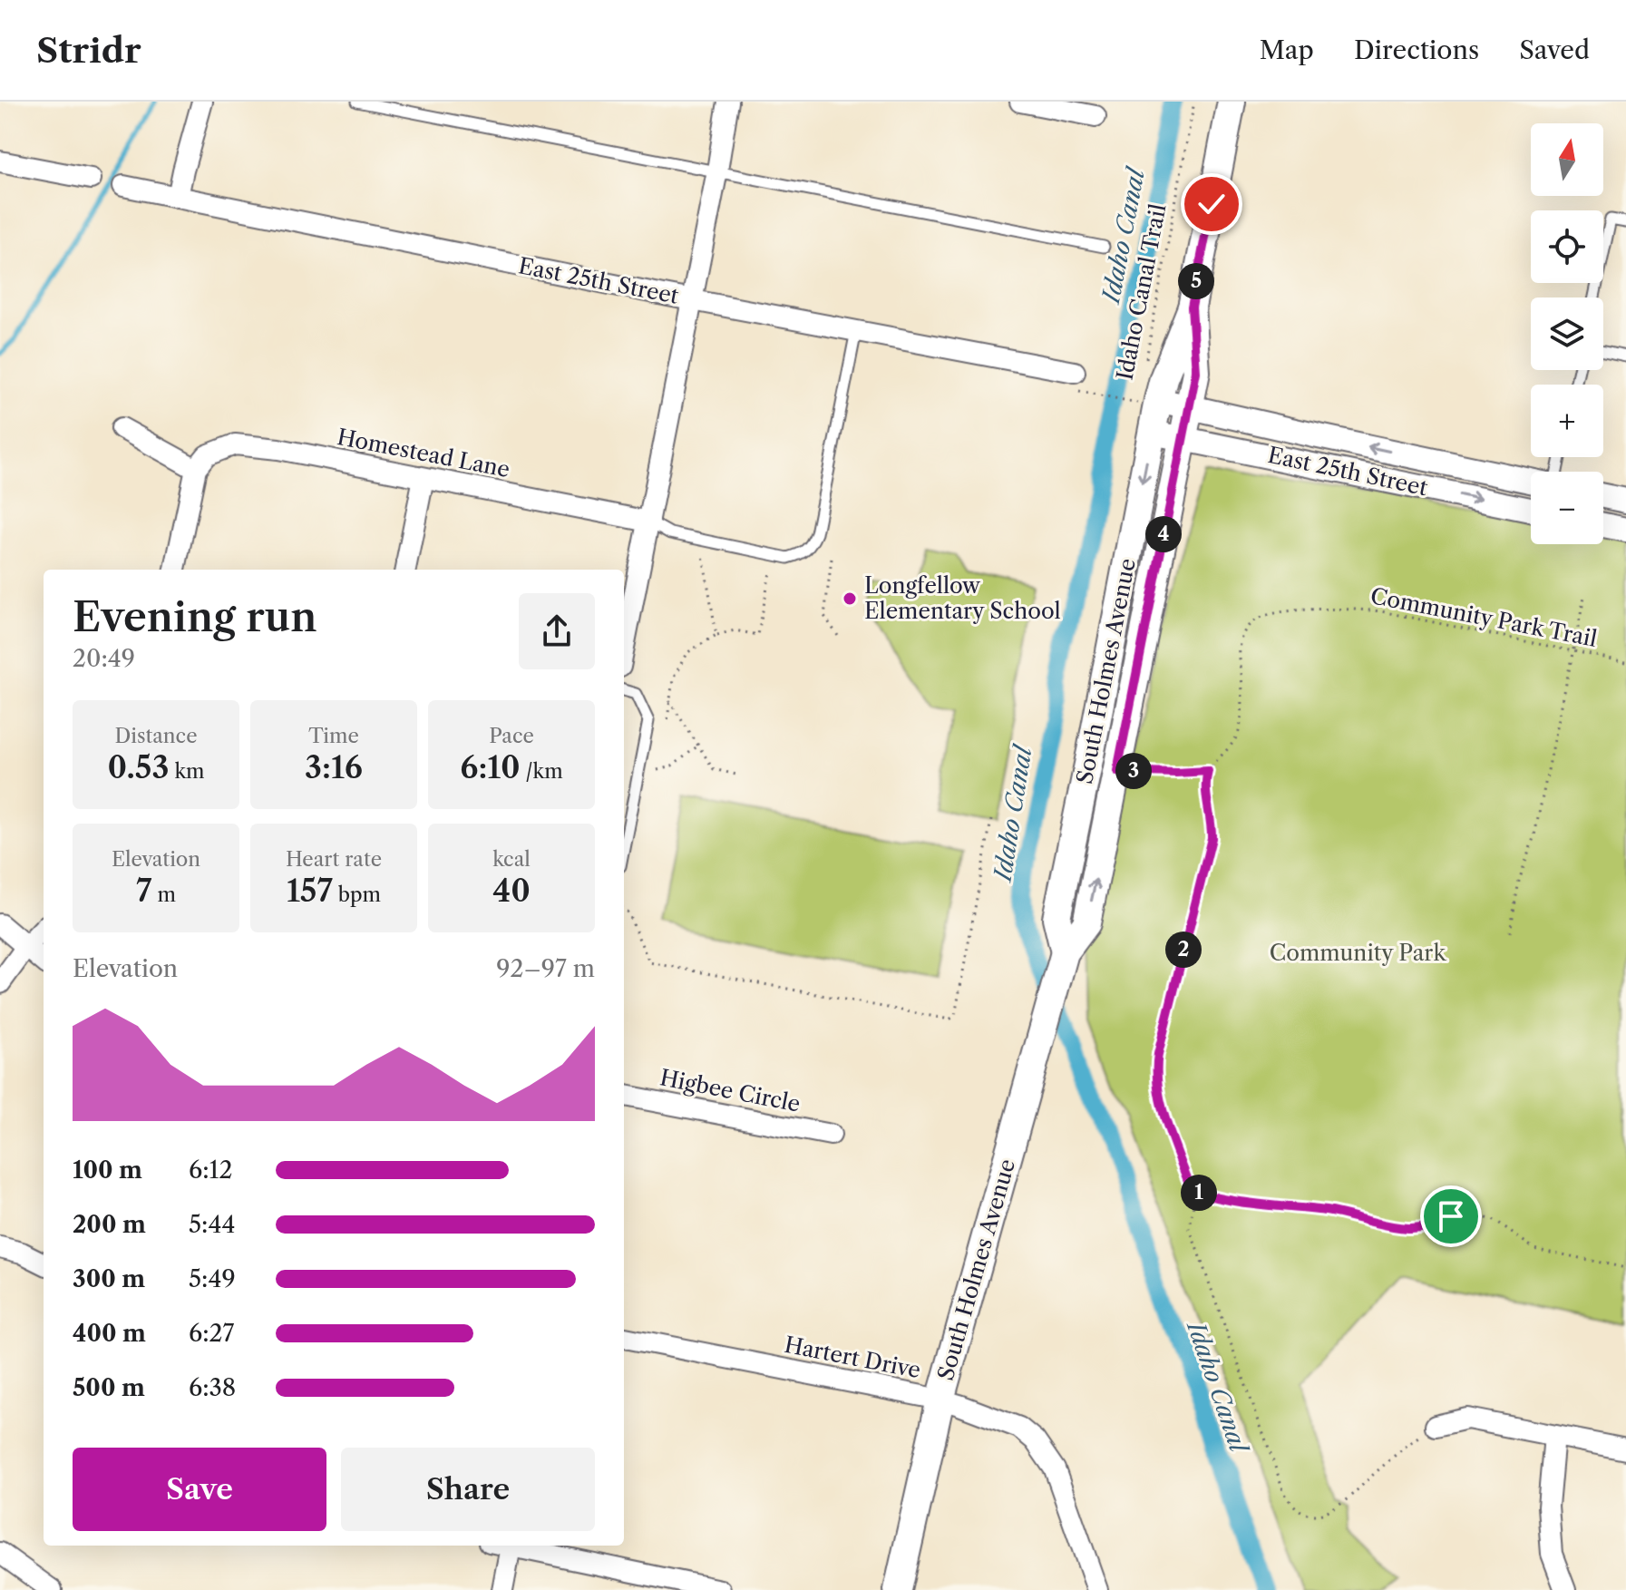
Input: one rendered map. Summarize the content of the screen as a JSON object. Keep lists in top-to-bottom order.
{
  "streets": {
    "main road": ["South Holmes Avenue"],
    "street": [
      "East 25th Street",
      "Homestead Lane",
      "Higbee Circle",
      "Hartert Drive"
    ],
    "path": ["Idaho Canal Trail", "Community Park Trail"]
  },
  "crossings": [
    ["East 25th Street", "South Holmes Avenue"],
    ["South Holmes Avenue", "Hartert Drive"]
  ],
  "water": ["Idaho Canal"],
  "parks": ["Community Park"],
  "places": ["Longfellow Elementary School"],
  "north": "top",
  "page": {
    "header": "Stridr",
    "nav": ["Map", "Directions", "Saved"],
    "map_buttons": ["+", "−"],
    "pins": [
      "5",
      "4",
      "3",
      "2",
      "1"
    ],
    "heading": ["Evening run", "20:49"],
    "stats": [
      ["Distance", "0.53 km"],
      ["Time", "3:16"],
      ["Pace", "6:10 /km"],
      ["Elevation", "7 m"],
      ["Heart rate", "157 bpm"],
      ["kcal", "40"]
    ],
    "chart": ["Elevation", "92–97 m"],
    "list": [
      {
        "name": "100 m",
        "note": "6:12"
      },
      {
        "name": "200 m",
        "note": "5:44"
      },
      {
        "name": "300 m",
        "note": "5:49"
      },
      {
        "name": "400 m",
        "note": "6:27"
      },
      {
        "name": "500 m",
        "note": "6:38"
      }
    ],
    "buttons": ["Save", "Share"]
  }
}
